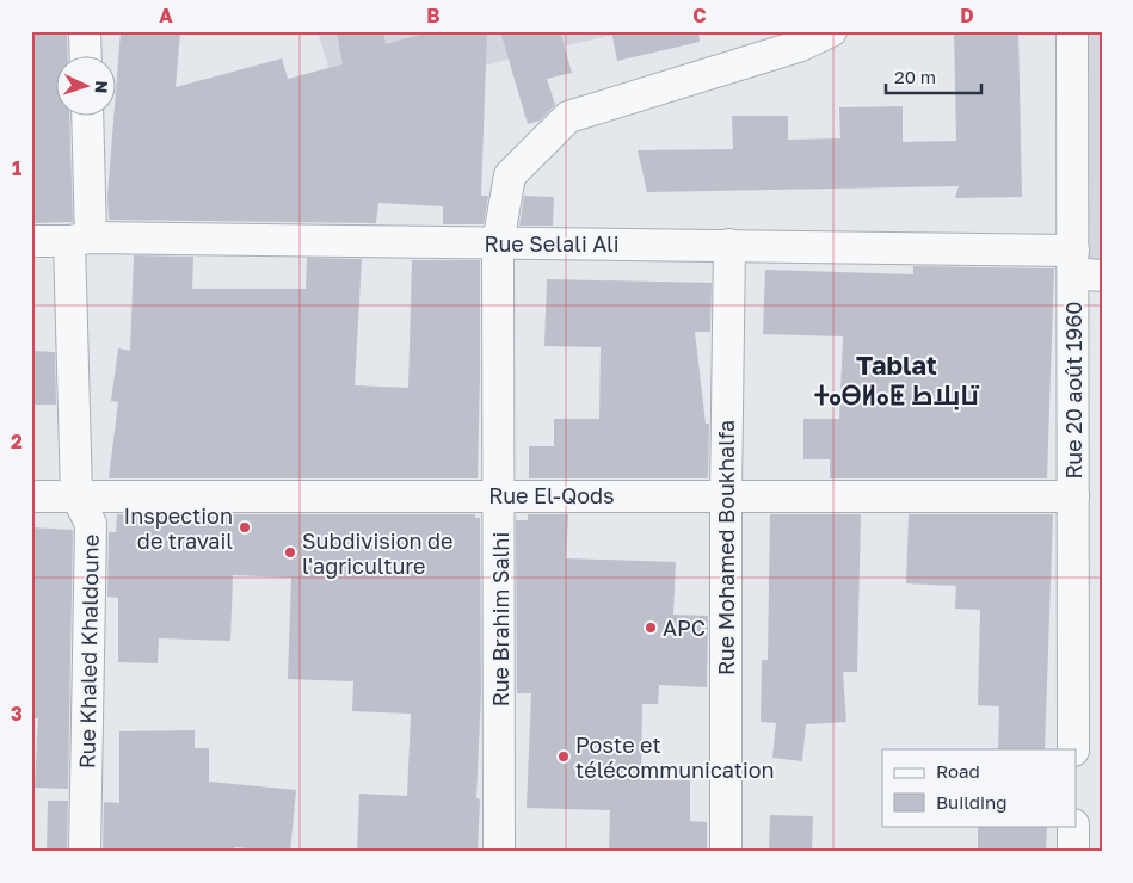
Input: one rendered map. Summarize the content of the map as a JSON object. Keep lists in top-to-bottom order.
{
  "streets": {
    "street": [
      "Rue Selali Ali",
      "Rue 20 août 1960",
      "Rue El-Qods",
      "Rue Mohamed Boukhalfa",
      "Rue Brahim Salhi",
      "Rue Khaled Khaldoune"
    ]
  },
  "crossings": [
    ["Rue Selali Ali", "Rue 20 août 1960"],
    ["Rue Selali Ali", "Rue Mohamed Boukhalfa"],
    ["Rue Selali Ali", "Rue Brahim Salhi"],
    ["Rue Selali Ali", "Rue Khaled Khaldoune"],
    ["Rue 20 août 1960", "Rue El-Qods"],
    ["Rue El-Qods", "Rue Mohamed Boukhalfa"],
    ["Rue El-Qods", "Rue Brahim Salhi"],
    ["Rue El-Qods", "Rue Khaled Khaldoune"]
  ],
  "districts": ["Tablat ⵜⴰⴱⵍⴰⵟ تابلاط"],
  "places": [
    "Inspection de travail",
    "Subdivision de l'agriculture",
    "APC",
    "Poste et télécommunication"
  ],
  "legend": ["Road", "Building"],
  "scale_bar": "20 m",
  "north": "right",
  "grid": {
    "columns": [
      "A",
      "B",
      "C",
      "D"
    ],
    "rows": ["1", "2", "3"]
  }
}
